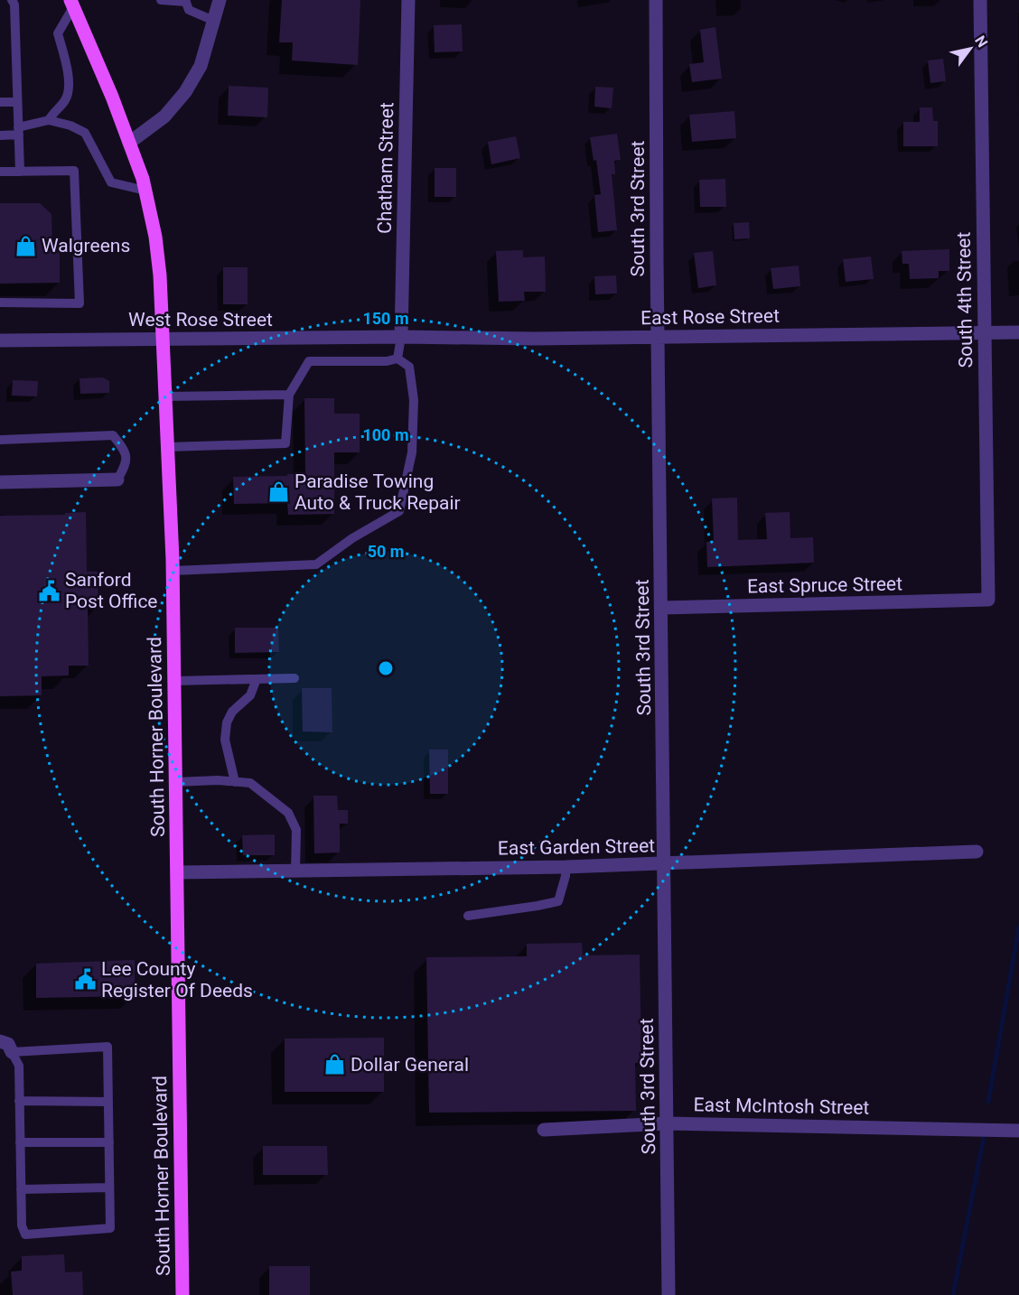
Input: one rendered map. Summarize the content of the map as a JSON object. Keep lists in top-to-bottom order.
{
  "streets": {
    "main road": ["South Horner Boulevard"],
    "street": [
      "Chatham Street",
      "South 3rd Street",
      "South 4th Street",
      "East Rose Street",
      "West Rose Street",
      "East Spruce Street",
      "East Garden Street",
      "East McIntosh Street"
    ]
  },
  "crossings": [
    ["Chatham Street", "East Rose Street"],
    ["Chatham Street", "West Rose Street"],
    ["South 3rd Street", "East Rose Street"],
    ["South 3rd Street", "East Spruce Street"],
    ["South 3rd Street", "East Garden Street"],
    ["South 3rd Street", "East McIntosh Street"],
    ["South 4th Street", "East Rose Street"],
    ["South 4th Street", "East Spruce Street"],
    ["East Rose Street", "West Rose Street"],
    ["West Rose Street", "South Horner Boulevard"],
    ["South Horner Boulevard", "East Garden Street"]
  ],
  "places": {
    "shop": ["Walgreens", "Paradise Towing Auto & Truck Repair", "Dollar General"],
    "public building": ["Sanford Post Office", "Lee County Register Of Deeds"]
  },
  "north": "top right",
  "rings": ["150 m", "100 m", "50 m"]
}
